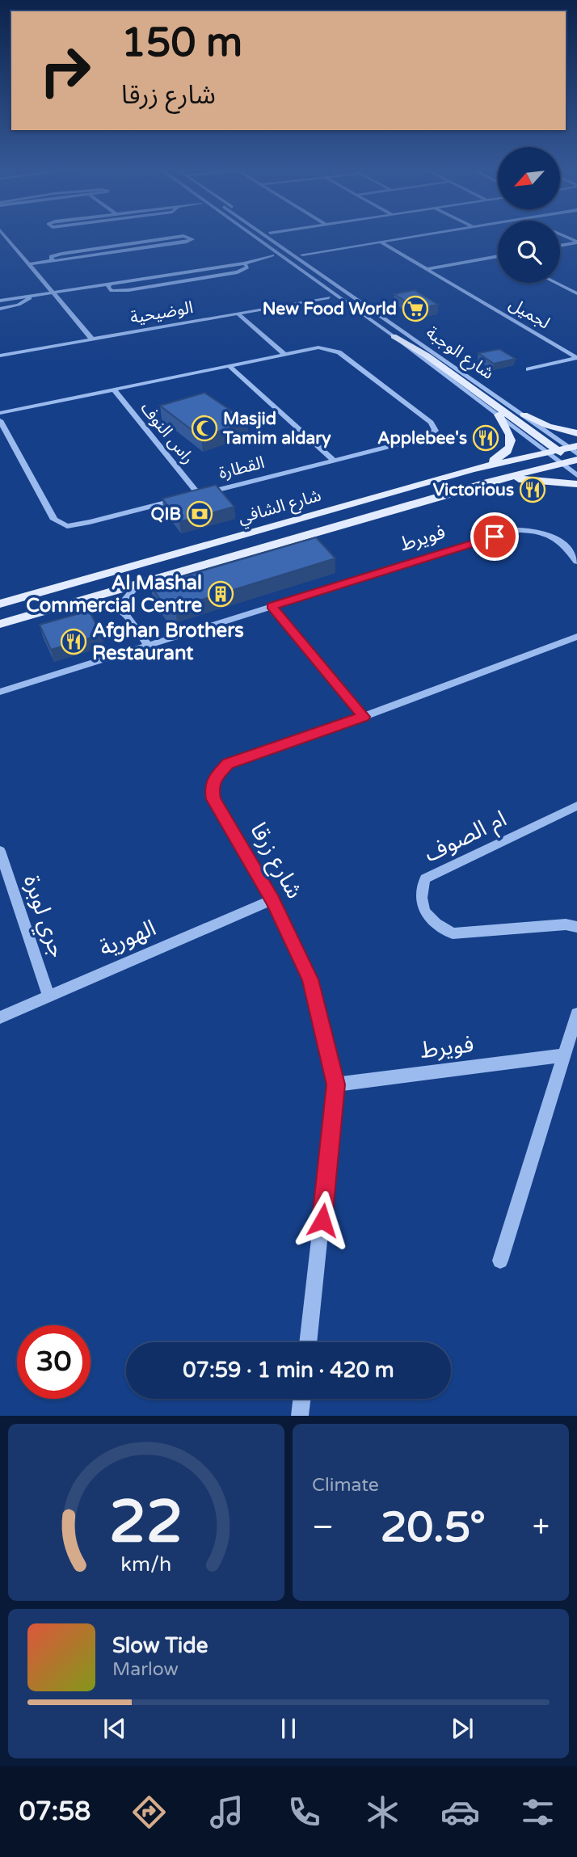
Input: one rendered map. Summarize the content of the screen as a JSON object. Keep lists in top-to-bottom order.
{
  "streets": {
    "main road": ["شارع الشافي"],
    "street": [
      "الوضيحية",
      "لجميل",
      "شارع الوجبة",
      "راس النوف",
      "القطارة",
      "فويرط",
      "ام الصوف",
      "شارع زرقا",
      "جري لوبرة",
      "الهورية"
    ]
  },
  "crossings": [
    ["الوضيحية", "شارع الوجبة"],
    ["شارع الوجبة", "شارع الشافي"],
    ["راس النوف", "القطارة"],
    ["فويرط", "شارع زرقا"],
    ["شارع زرقا", "الهورية"],
    ["جري لوبرة", "الهورية"]
  ],
  "places": {
    "supermarket": ["New Food World"],
    "mosque": ["Masjid Tamim aldary"],
    "restaurant": ["Applebee's", "Victorious", "Afghan Brothers Restaurant"],
    "bank": ["QIB"],
    "building": ["Al Mashal Commercial Centre"]
  },
  "north": "bottom left",
  "page": {
    "turn": ["150 m", "شارع زرقا"],
    "limit": "30",
    "trip": "07:59 · 1 min · 420 m",
    "tile": "Climate",
    "heat": ["−", "20.5°", "+"],
    "song": ["Slow Tide", "Marlow"],
    "tabs": "07:58",
    "gauge": ["22", "km/h"]
  }
}
